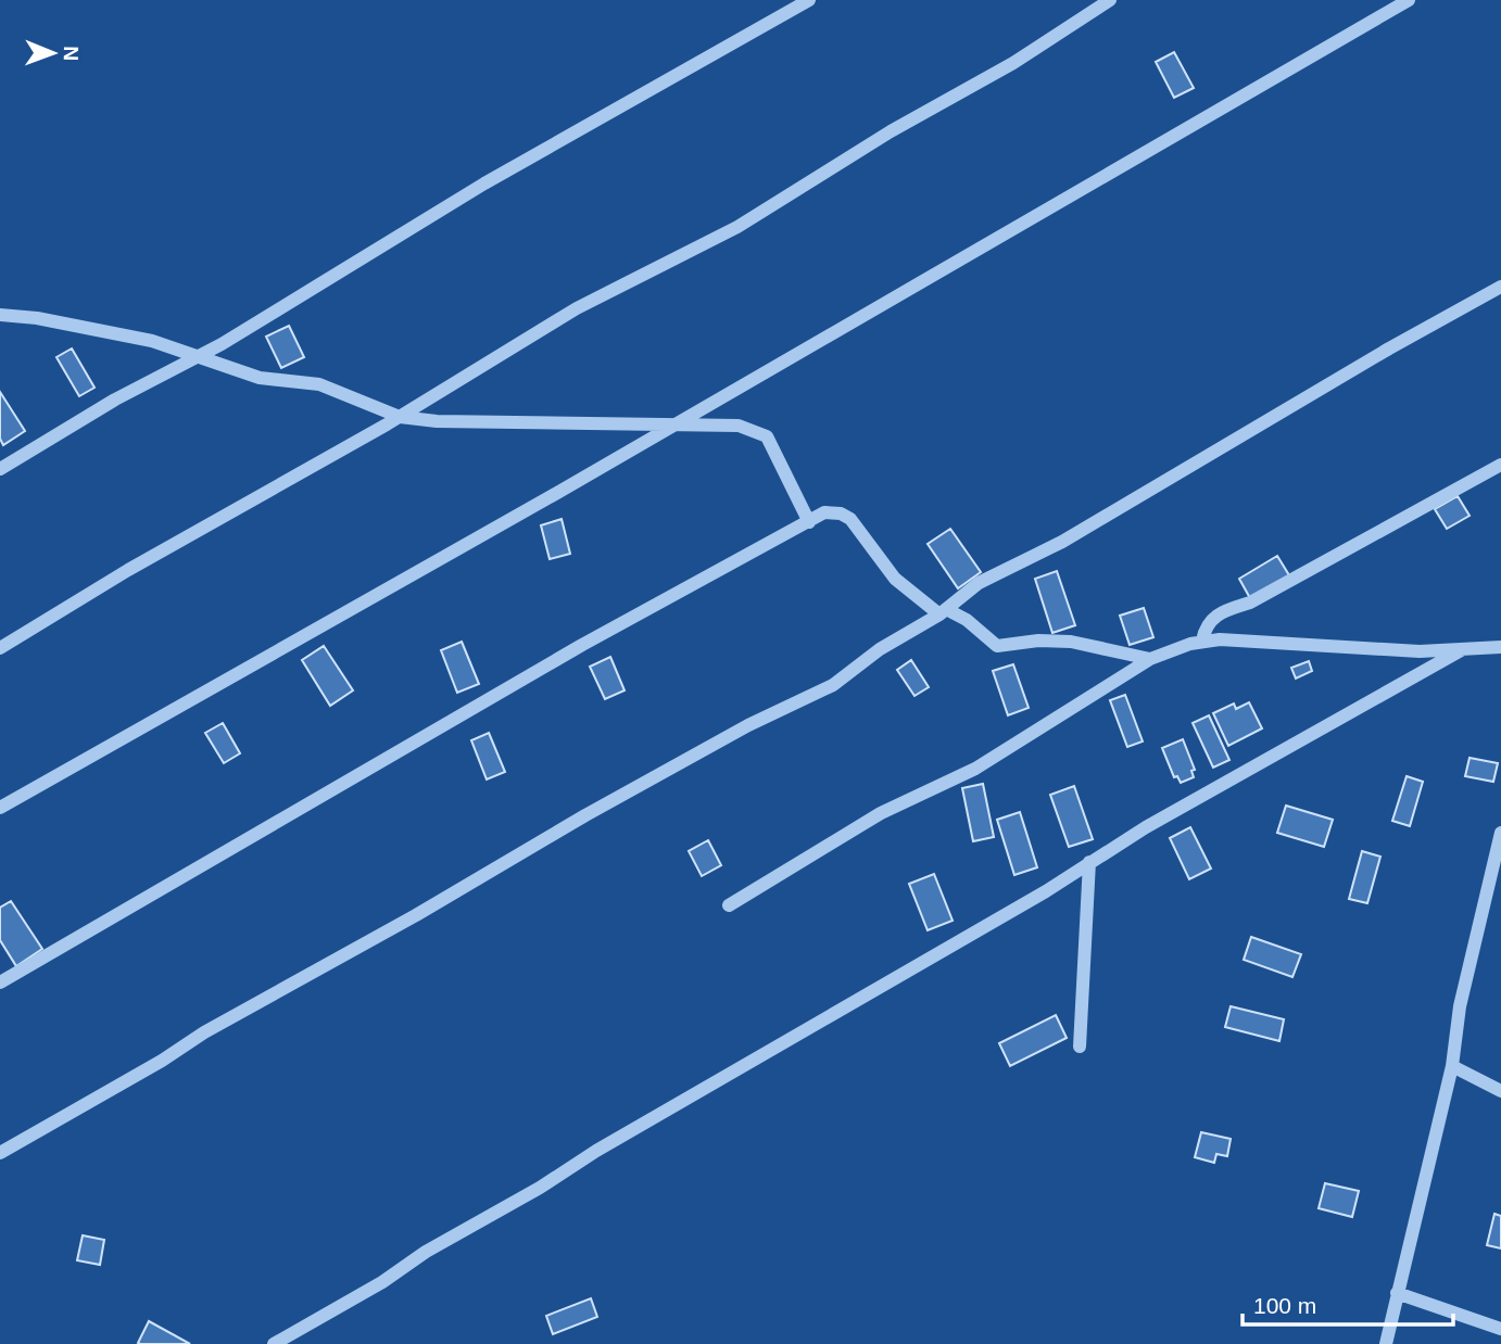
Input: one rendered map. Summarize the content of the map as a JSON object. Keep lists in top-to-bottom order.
{
  "scale_bar": "100 m",
  "north": "right"
}
